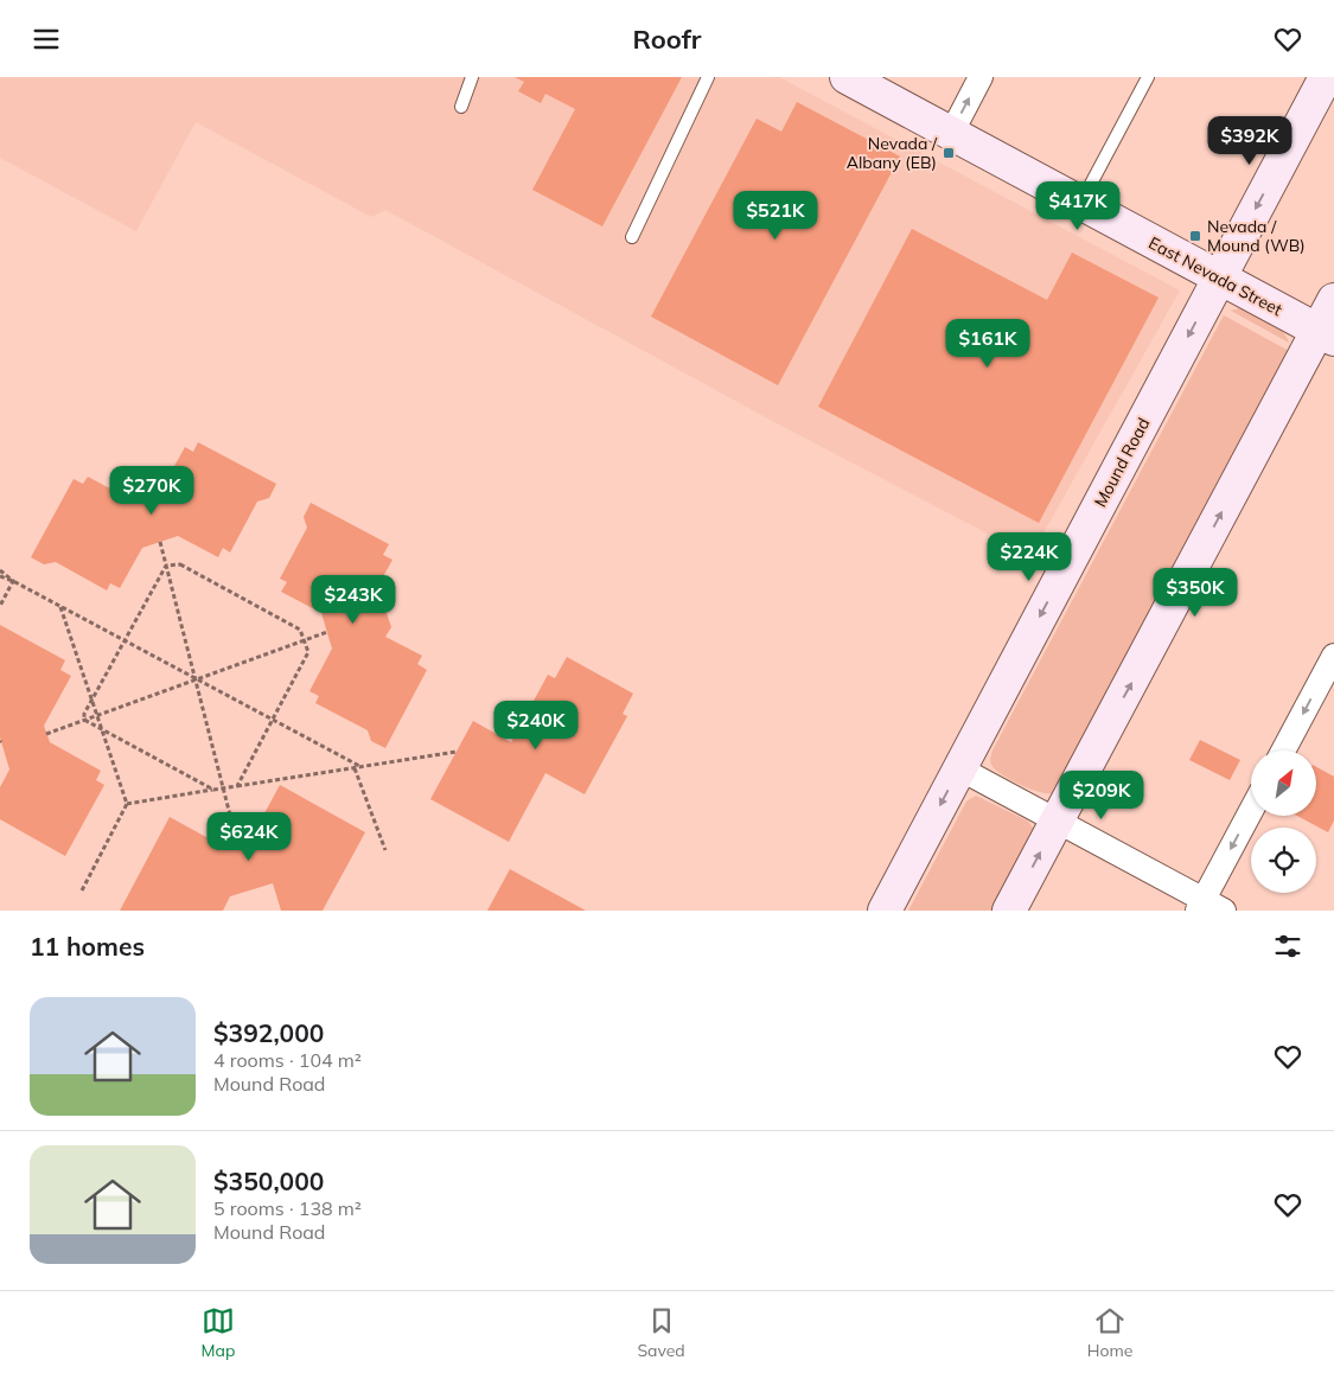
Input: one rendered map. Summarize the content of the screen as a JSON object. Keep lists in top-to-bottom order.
{
  "streets": {
    "main road": ["East Nevada Street", "Mound Road"]
  },
  "crossings": [
    ["East Nevada Street", "Mound Road"]
  ],
  "places": {
    "transit": ["Nevada / Albany (EB)", "Nevada / Mound (WB)"]
  },
  "north": "top right",
  "page": {
    "header": "Roofr",
    "price": [
      "$392K",
      "$417K",
      "$521K",
      "$161K",
      "$270K",
      "$224K",
      "$350K",
      "$243K",
      "$240K",
      "$209K",
      "$624K"
    ],
    "heading": "11 homes",
    "list": [
      {
        "name": "$392,000",
        "note": "4 rooms · 104 m² · Mound Road"
      },
      {
        "name": "$350,000",
        "note": "5 rooms · 138 m² · Mound Road"
      }
    ],
    "tabs": ["Map", "Saved", "Home"]
  }
}
